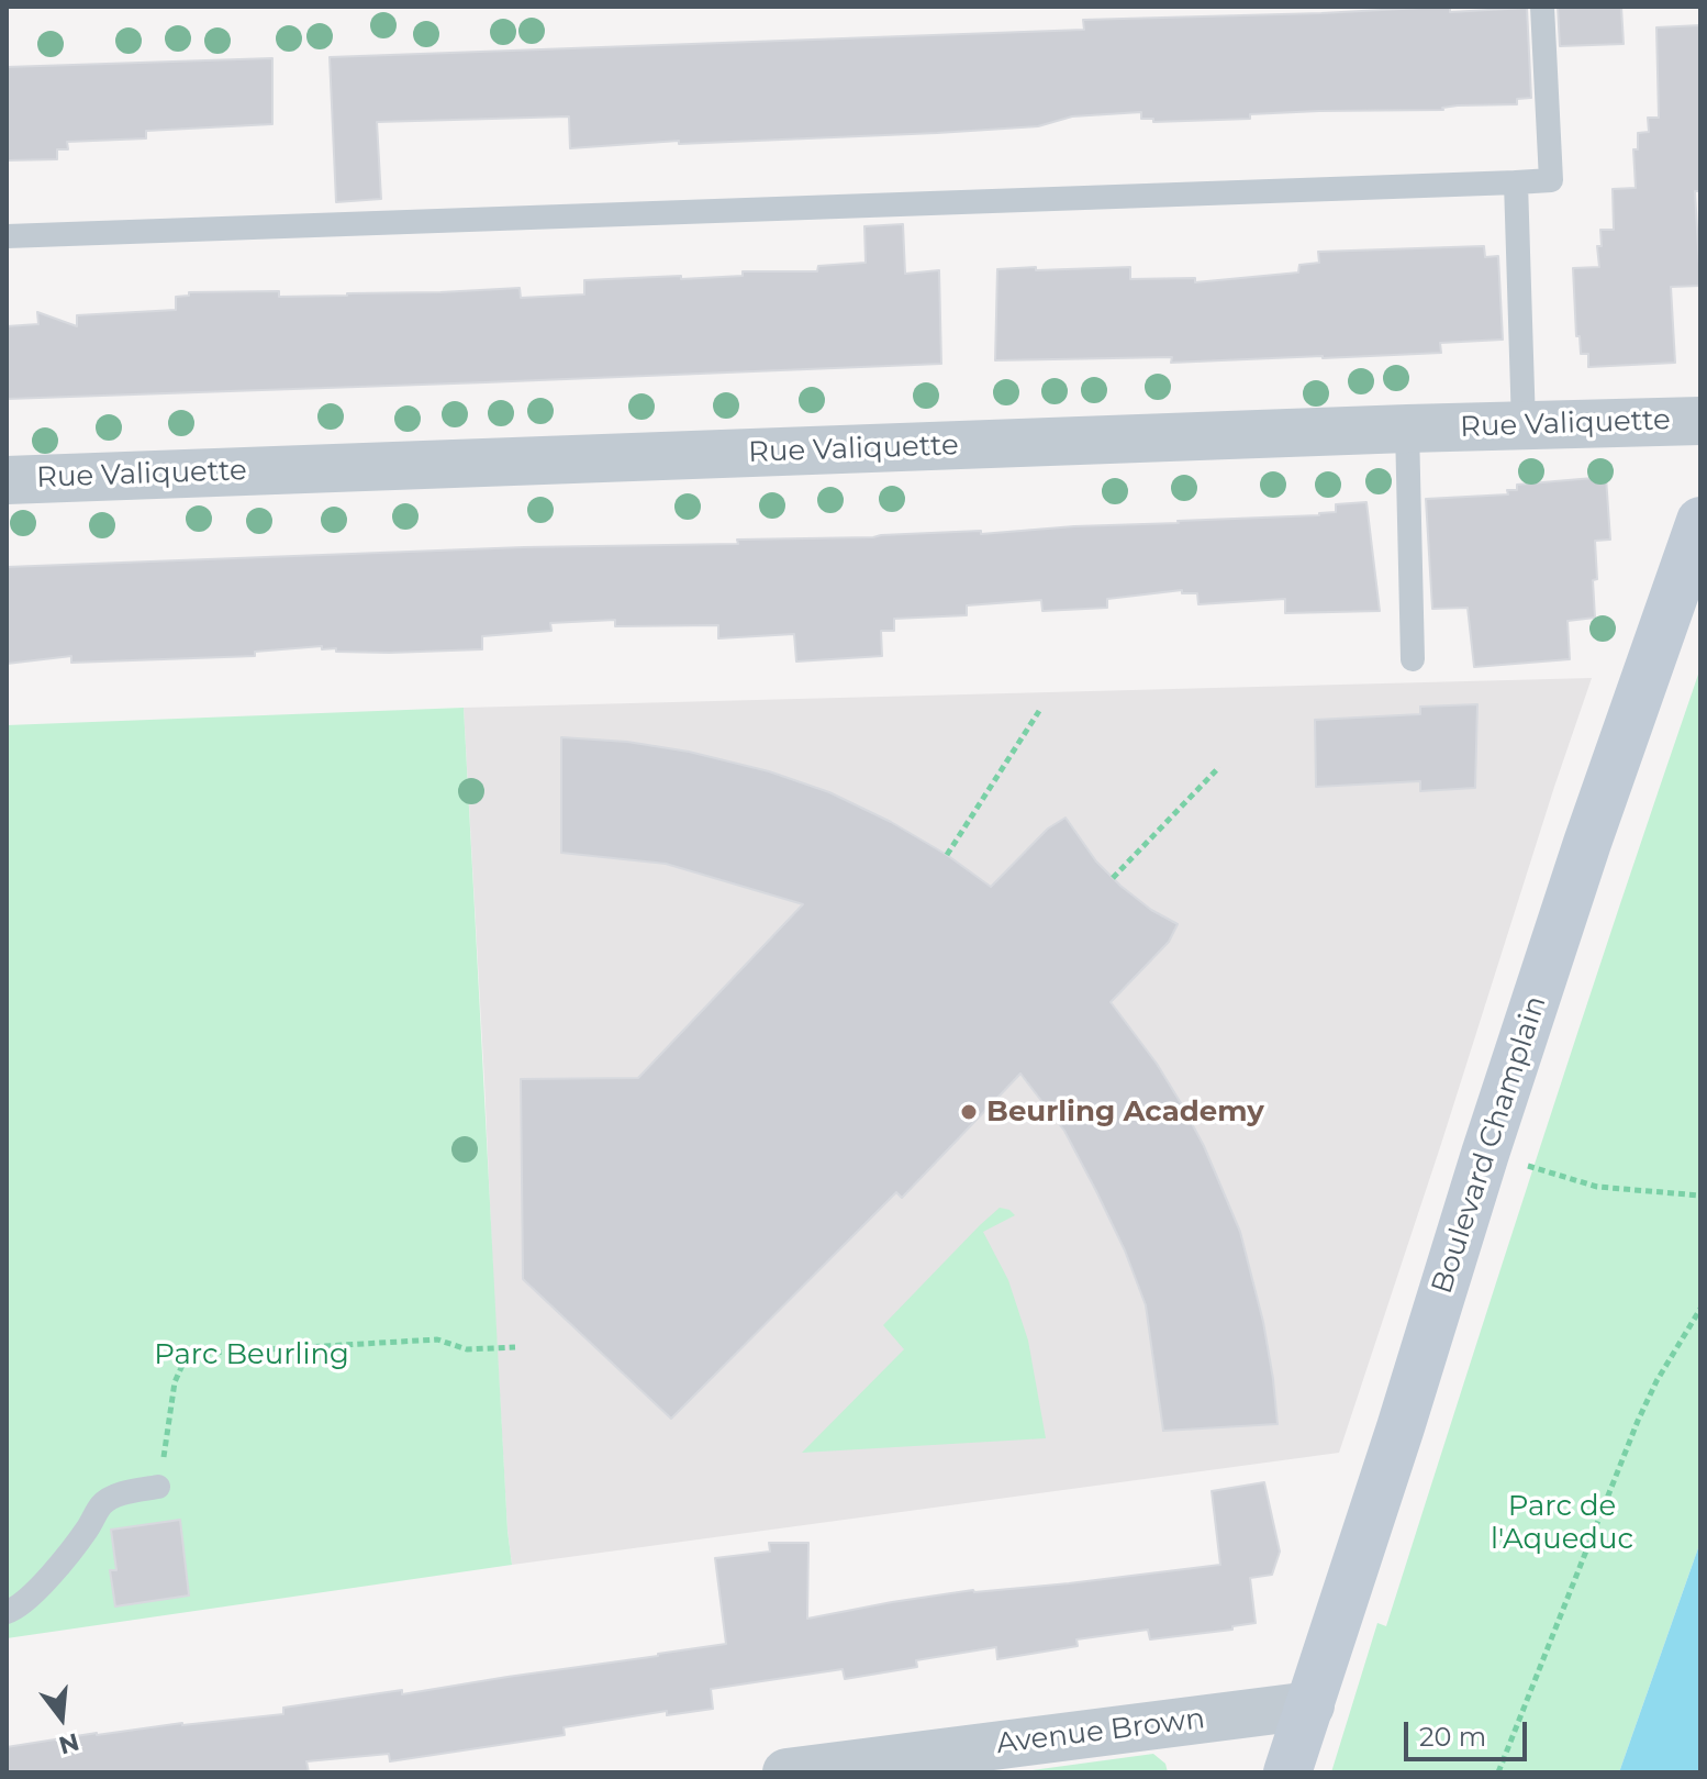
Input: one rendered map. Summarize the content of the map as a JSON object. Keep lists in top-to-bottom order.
{
  "streets": {
    "main road": ["Boulevard Champlain"],
    "street": ["Rue Valiquette", "Avenue Brown"]
  },
  "crossings": [
    ["Boulevard Champlain", "Avenue Brown"]
  ],
  "parks": ["Parc Beurling", "Parc de l'Aqueduc"],
  "places": ["Beurling Academy"],
  "scale_bar": "20 m",
  "north": "bottom"
}
